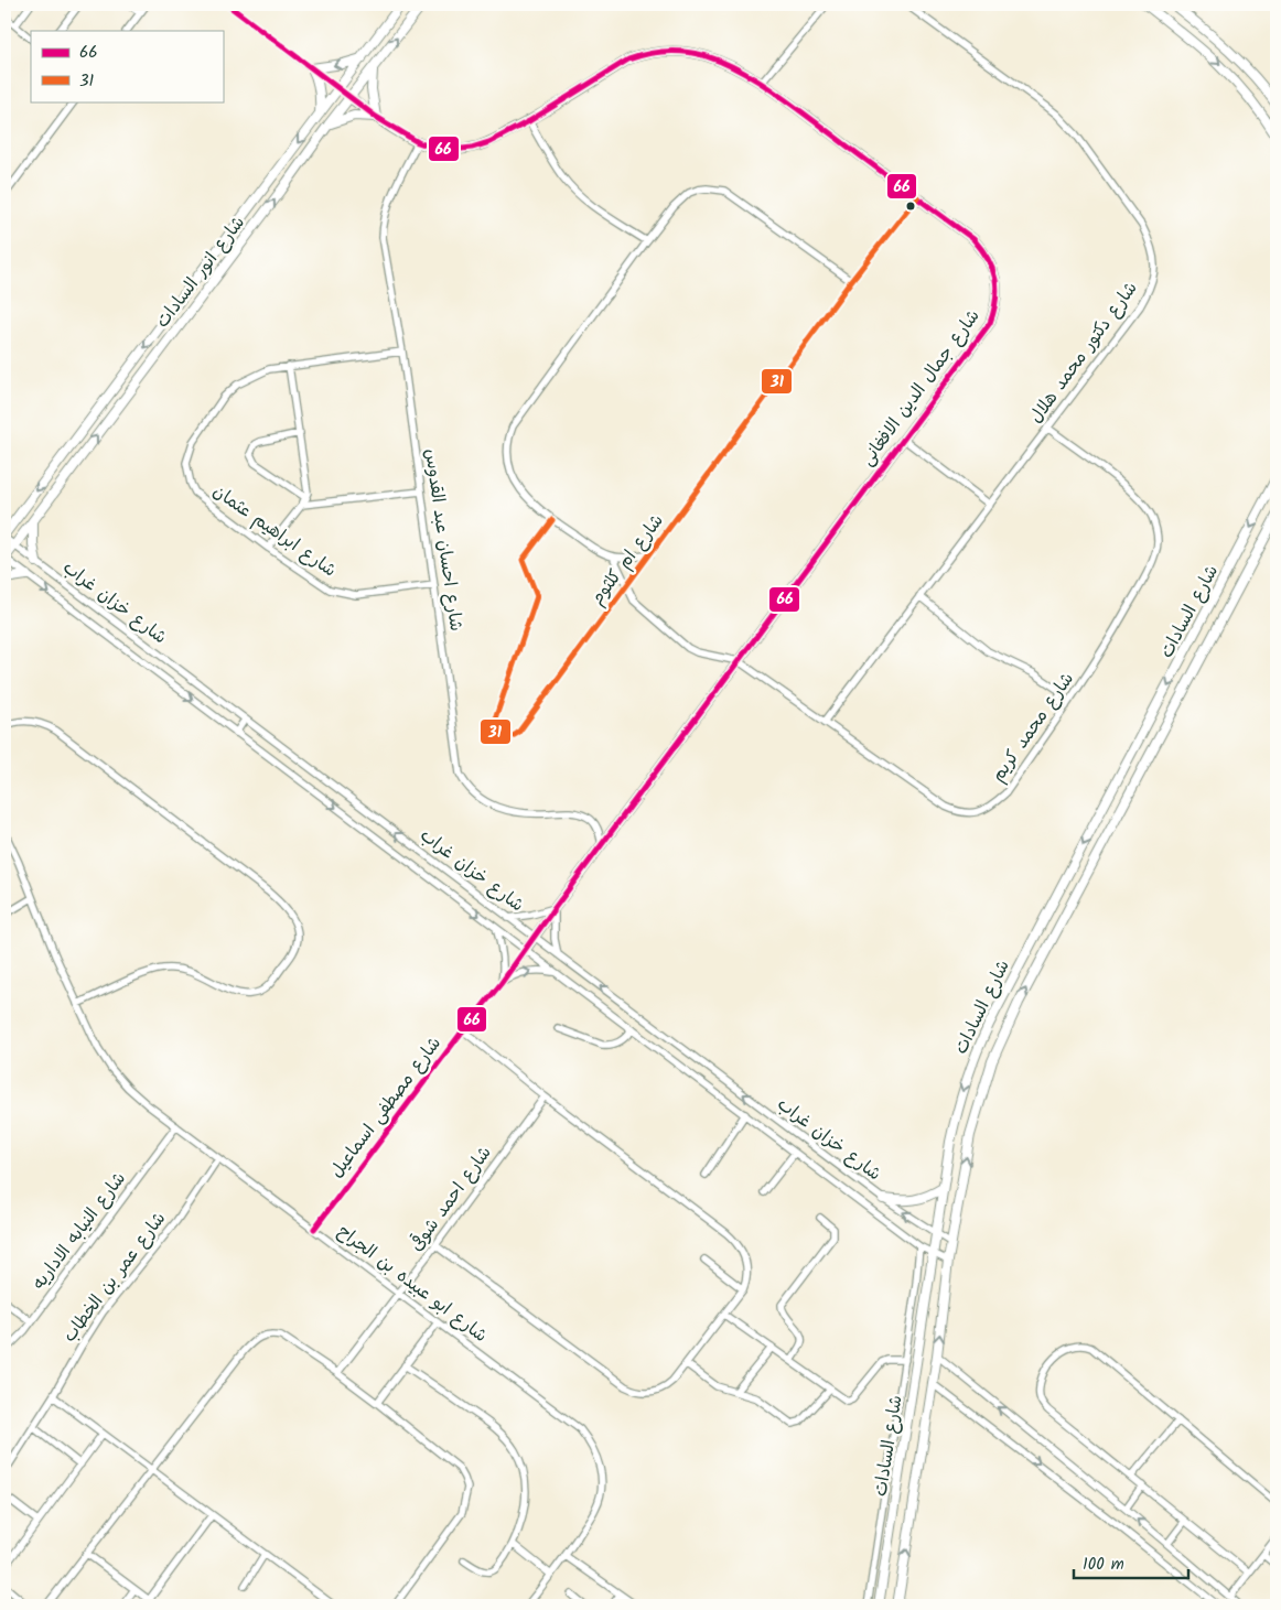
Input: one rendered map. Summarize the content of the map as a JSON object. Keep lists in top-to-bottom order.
{
  "streets": {
    "street": [
      "شارع انور السادات",
      "شارع دكتور محمد هلال",
      "شارع جمال الدين الافغانى",
      "شارع ابراهيم عثمان",
      "شارع احسان عبد القدوس",
      "شارع ام كلثوم",
      "شارع خزان غراب",
      "شارع السادات",
      "شارع محمد كريم",
      "شارع مصطفى اسماعيل",
      "شارع احمد شوقى",
      "شارع النيابه الاداريه",
      "شارع عمر بن الخطاب",
      "شارع ابو عبيده بن الجراح"
    ]
  },
  "crossings": [
    ["شارع انور السادات", "شارع جمال الدين الافغانى"],
    ["شارع انور السادات", "شارع خزان غراب"],
    ["شارع دكتور محمد هلال", "شارع محمد كريم"],
    ["شارع جمال الدين الافغانى", "شارع احسان عبد القدوس"],
    ["شارع جمال الدين الافغانى", "شارع ام كلثوم"],
    ["شارع جمال الدين الافغانى", "شارع خزان غراب"],
    ["شارع جمال الدين الافغانى", "شارع محمد كريم"],
    ["شارع جمال الدين الافغانى", "شارع مصطفى اسماعيل"],
    ["شارع ابراهيم عثمان", "شارع احسان عبد القدوس"],
    ["شارع خزان غراب", "شارع السادات"],
    ["شارع خزان غراب", "شارع مصطفى اسماعيل"],
    ["شارع مصطفى اسماعيل", "شارع ابو عبيده بن الجراح"],
    ["شارع احمد شوقى", "شارع ابو عبيده بن الجراح"],
    ["شارع النيابه الاداريه", "شارع ابو عبيده بن الجراح"],
    ["شارع عمر بن الخطاب", "شارع ابو عبيده بن الجراح"]
  ],
  "lines": ["transit line 66", "transit line 31"],
  "legend": ["66", "31"],
  "scale_bar": "100 m"
}
